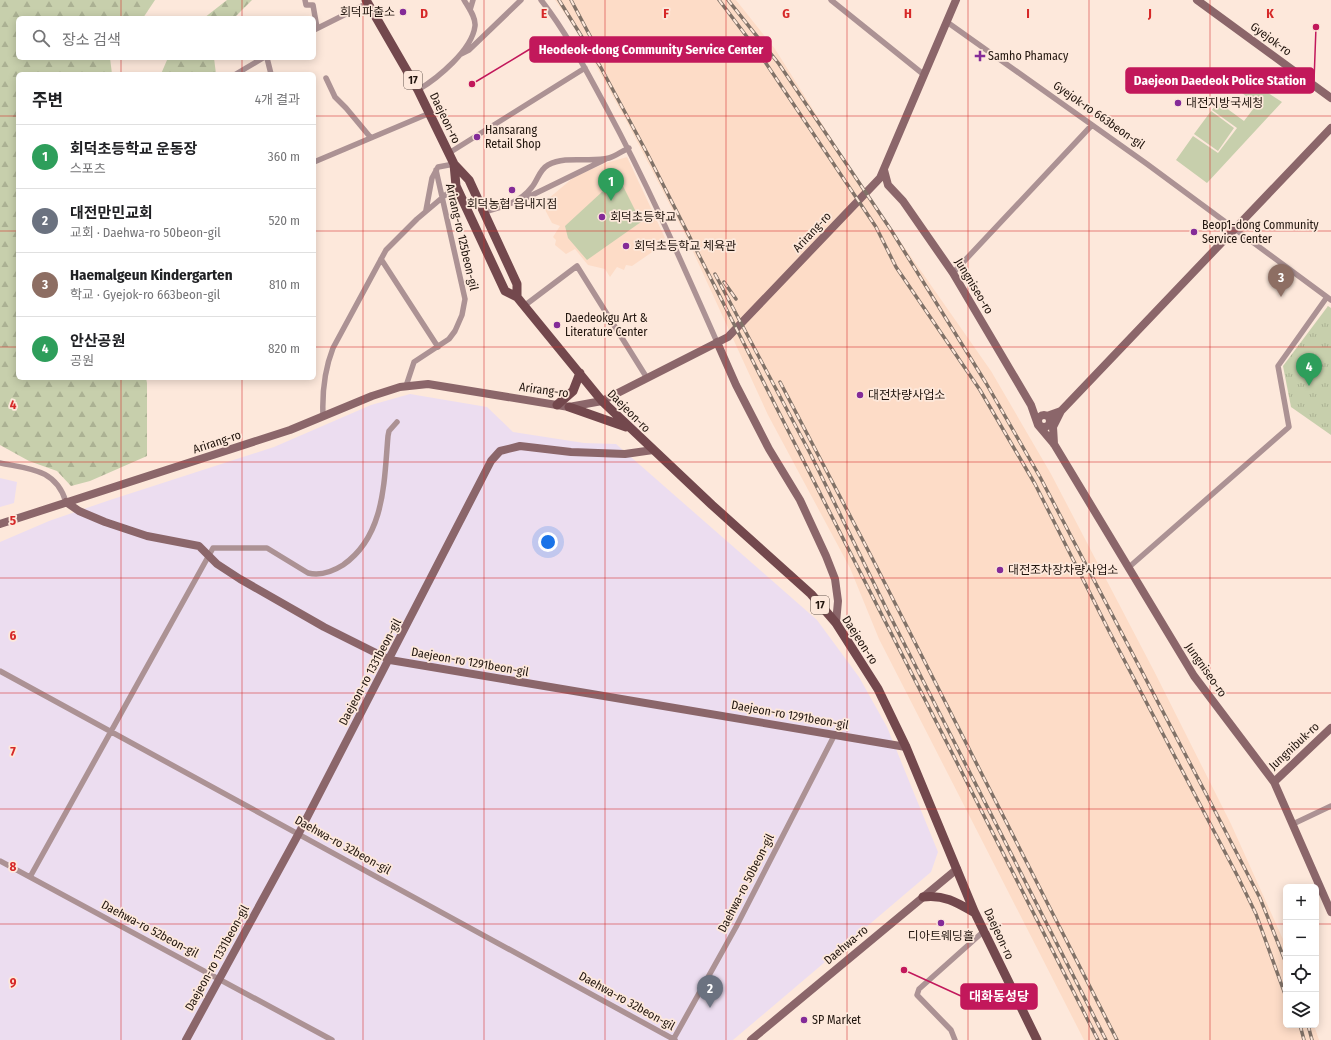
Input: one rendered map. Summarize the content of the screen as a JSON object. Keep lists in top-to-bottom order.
{
  "streets": {
    "main road": [
      "Gyejok-ro",
      "17",
      "Daejeon-ro",
      "Arirang-ro",
      "Jungniseo-ro",
      "Daejeon-ro 1291beon-gil",
      "Daejeon-ro 1331beon-gil",
      "Jungnibuk-ro",
      "Daehwa-ro"
    ],
    "street": [
      "Gyejok-ro 663beon-gil",
      "Arirang-ro 125beon-gil",
      "Daehwa-ro 32beon-gil",
      "Daehwa-ro 50beon-gil",
      "Daehwa-ro 52beon-gil"
    ]
  },
  "crossings": [
    ["Gyejok-ro 663beon-gil", "Arirang-ro"],
    ["Daejeon-ro", "Arirang-ro"],
    ["Daejeon-ro", "Daejeon-ro 1291beon-gil"],
    ["Daejeon-ro", "Daejeon-ro 1331beon-gil"],
    ["Daejeon-ro", "Daehwa-ro"],
    ["Arirang-ro", "Arirang-ro 125beon-gil"],
    ["Arirang-ro", "Jungniseo-ro"],
    ["Arirang-ro", "Daejeon-ro 1291beon-gil"],
    ["Jungniseo-ro", "Jungnibuk-ro"],
    ["Daejeon-ro 1291beon-gil", "Daejeon-ro 1331beon-gil"],
    ["Daejeon-ro 1291beon-gil", "Daehwa-ro 50beon-gil"],
    ["Daejeon-ro 1331beon-gil", "Daehwa-ro 32beon-gil"],
    ["Daejeon-ro 1331beon-gil", "Daehwa-ro 52beon-gil"],
    ["Daehwa-ro 32beon-gil", "Daehwa-ro 50beon-gil"]
  ],
  "places": {
    "other": [
      "회덕파출소",
      "Daejeon Daedeok Police Station",
      "Heodeok-dong Community Service Center",
      "대전지방국세청",
      "Hansarang Retail Shop",
      "회덕농협 읍내지점",
      "회덕초등학교",
      "Beop1-dong Community Service Center",
      "회덕초등학교 체육관",
      "Daedeokgu Art & Literature Center",
      "대전차량사업소",
      "대전조차장차량사업소",
      "디아트웨딩홀",
      "대화동성당",
      "SP Market"
    ],
    "health": ["Samho Phamacy"]
  },
  "page": {
    "search": "장소 검색",
    "heading": ["주변", "4개 결과"],
    "list": [
      {
        "mark": "1",
        "name": "회덕초등학교 운동장",
        "note": "스포츠",
        "value": "360 m"
      },
      {
        "mark": "2",
        "name": "대전만민교회",
        "note": "교회 · Daehwa-ro 50beon-gil",
        "value": "520 m"
      },
      {
        "mark": "3",
        "name": "Haemalgeun Kindergarten",
        "note": "학교 · Gyejok-ro 663beon-gil",
        "value": "810 m"
      },
      {
        "mark": "4",
        "name": "안산공원",
        "note": "공원",
        "value": "820 m"
      }
    ],
    "pins": [
      "1",
      "3",
      "4",
      "2"
    ],
    "map_buttons": ["+", "−"]
  },
  "grid": {
    "columns": [
      "D",
      "E",
      "F",
      "G",
      "H",
      "I",
      "J",
      "K"
    ],
    "rows": [
      "4",
      "5",
      "6",
      "7",
      "8",
      "9"
    ]
  }
}
